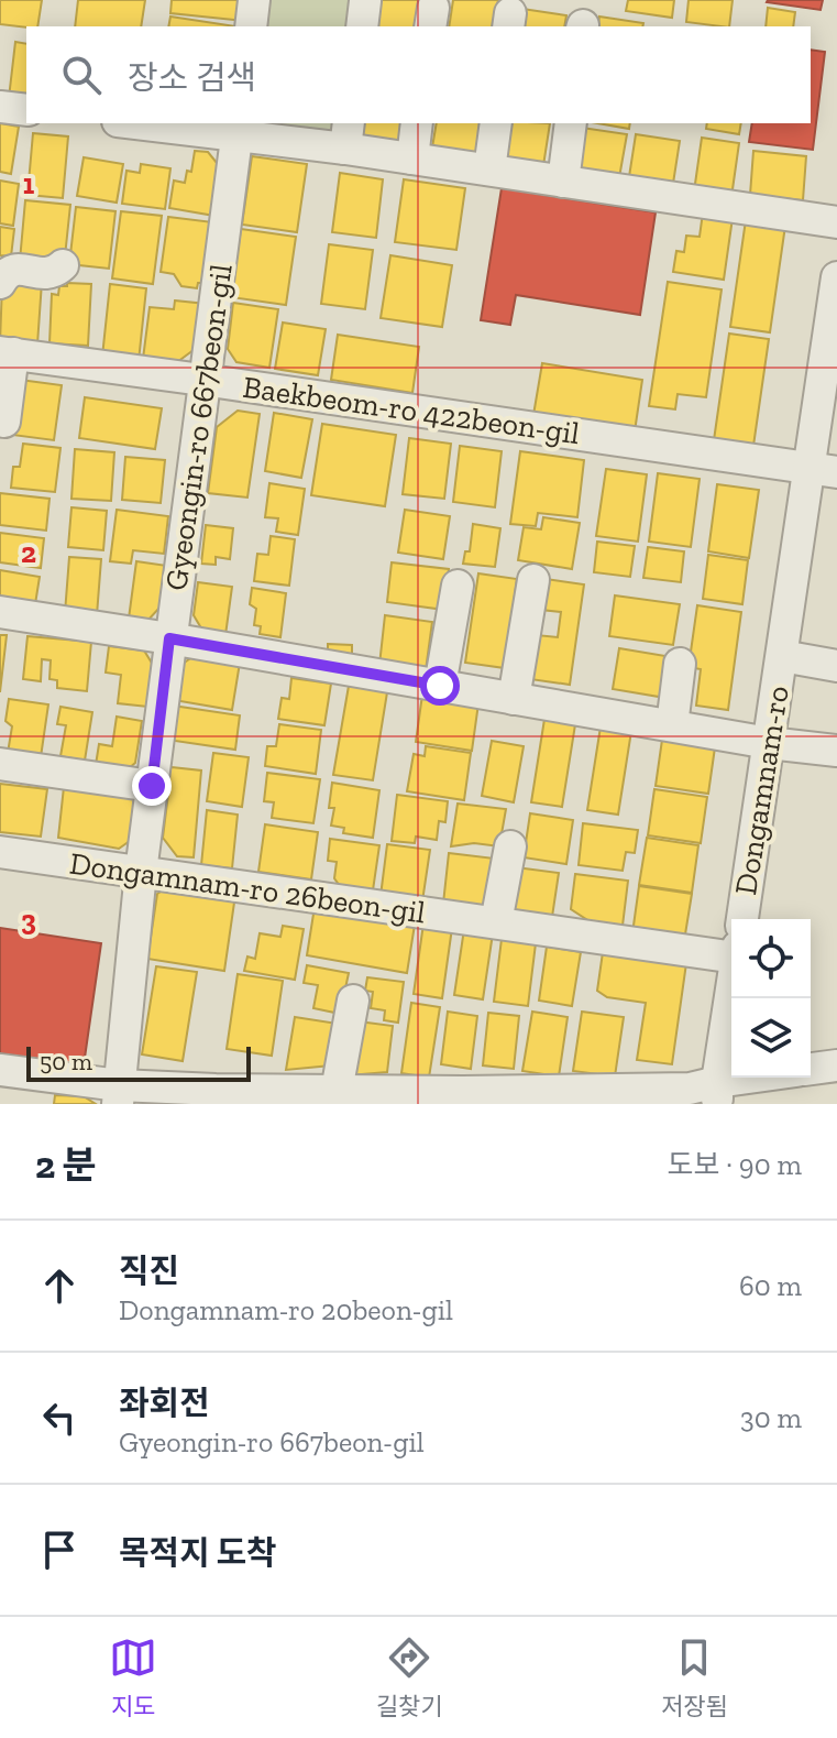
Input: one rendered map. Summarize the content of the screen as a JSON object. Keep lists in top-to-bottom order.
{
  "streets": {
    "street": [
      "Baekbeom-ro 422beon-gil",
      "Gyeongin-ro 667beon-gil",
      "Dongamnam-ro",
      "Dongamnam-ro 26beon-gil"
    ]
  },
  "crossings": [
    ["Baekbeom-ro 422beon-gil", "Gyeongin-ro 667beon-gil"],
    ["Baekbeom-ro 422beon-gil", "Dongamnam-ro"],
    ["Gyeongin-ro 667beon-gil", "Dongamnam-ro 26beon-gil"]
  ],
  "scale_bar": "50 m",
  "page": {
    "search": "장소 검색",
    "scale": "50 m",
    "heading": ["2 분", "도보 · 90 m"],
    "list": [
      ["직진", "Dongamnam-ro 20beon-gil", "60 m"],
      ["좌회전", "Gyeongin-ro 667beon-gil", "30 m"],
      "목적지 도착"
    ],
    "nav": ["지도", "길찾기", "저장됨"]
  },
  "grid": {
    "rows": ["1", "2", "3"]
  }
}
